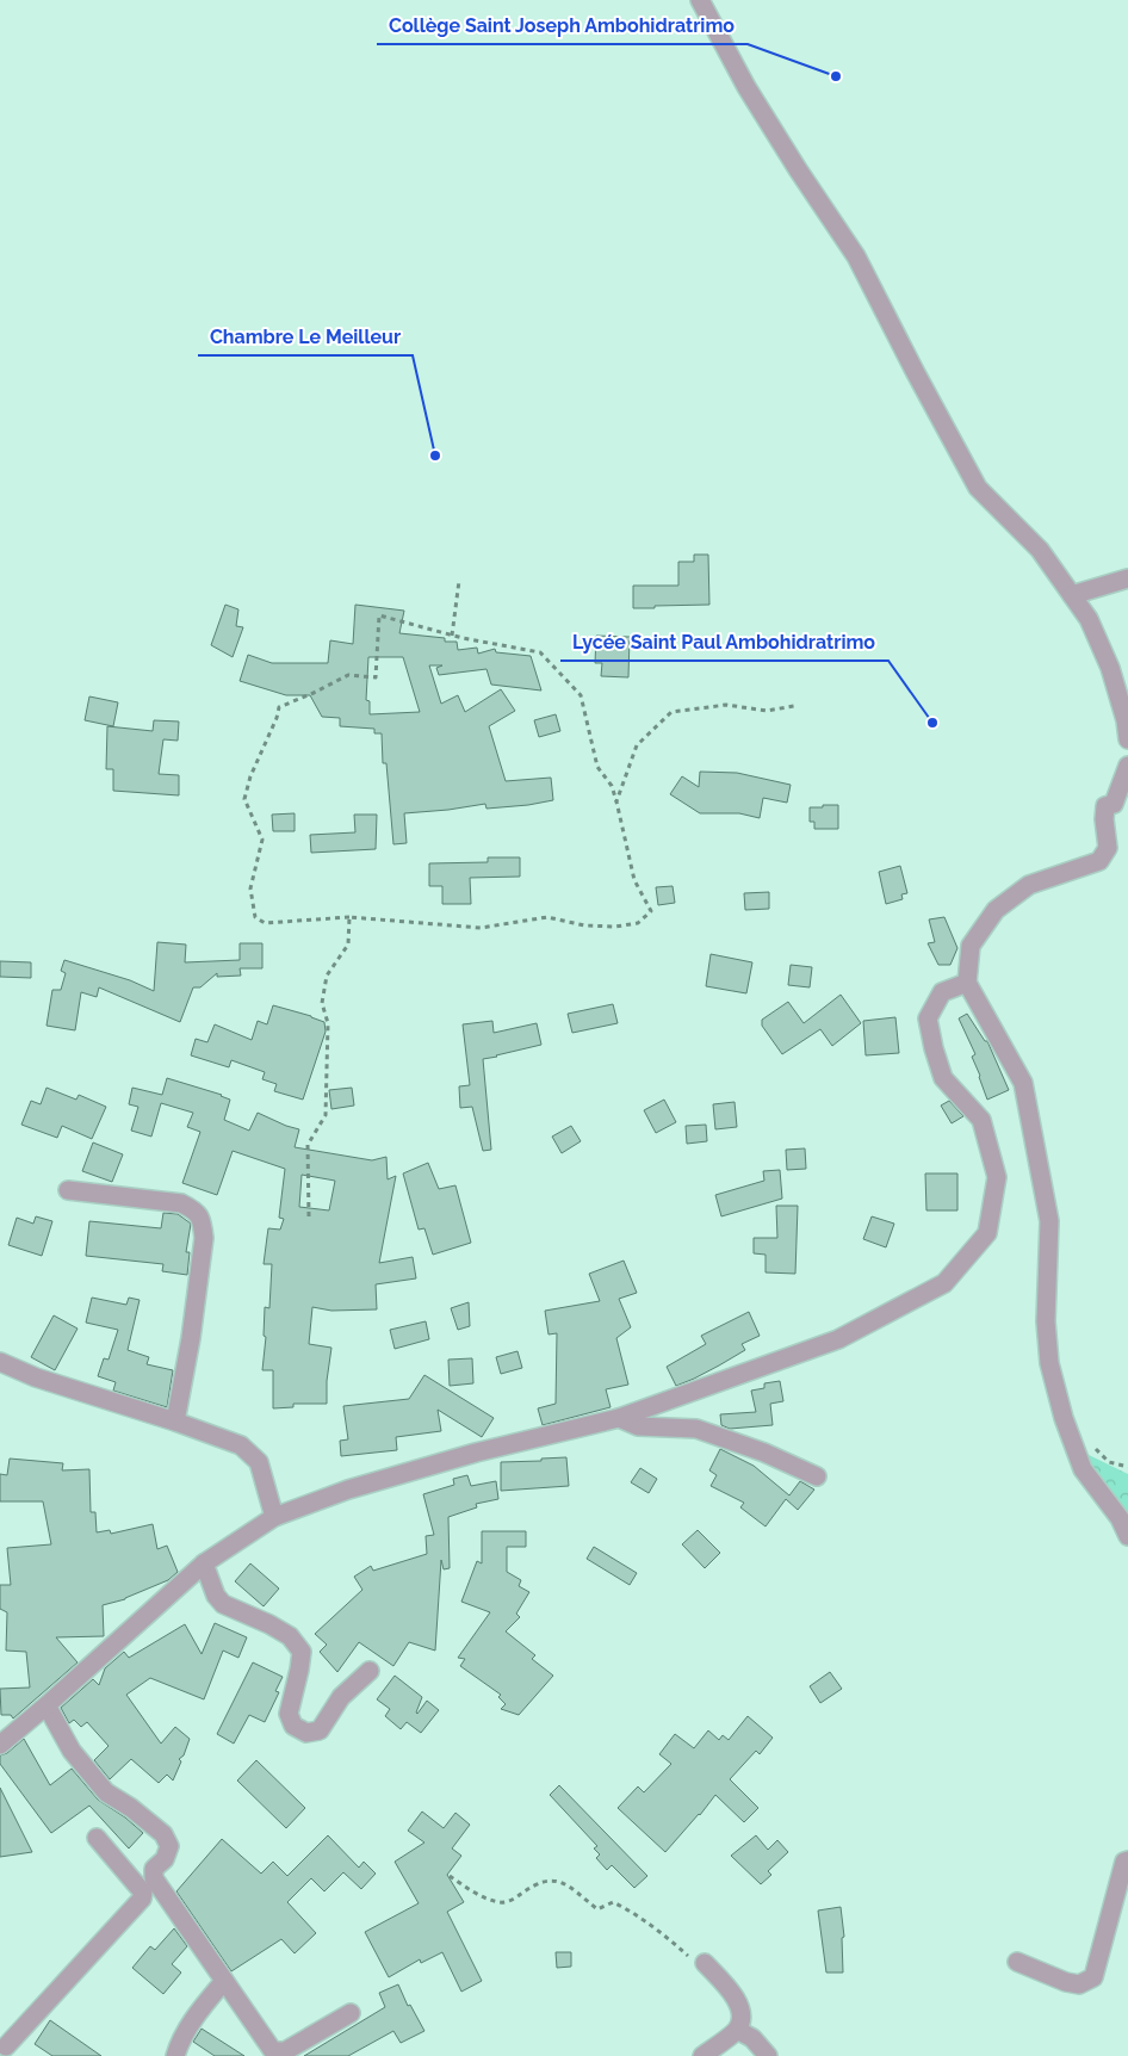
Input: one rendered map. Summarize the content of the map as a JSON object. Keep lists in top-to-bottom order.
{
  "places": ["Collège Saint Joseph Ambohidratrimo", "Chambre Le Meilleur", "Lycée Saint Paul Ambohidratrimo"]
}
